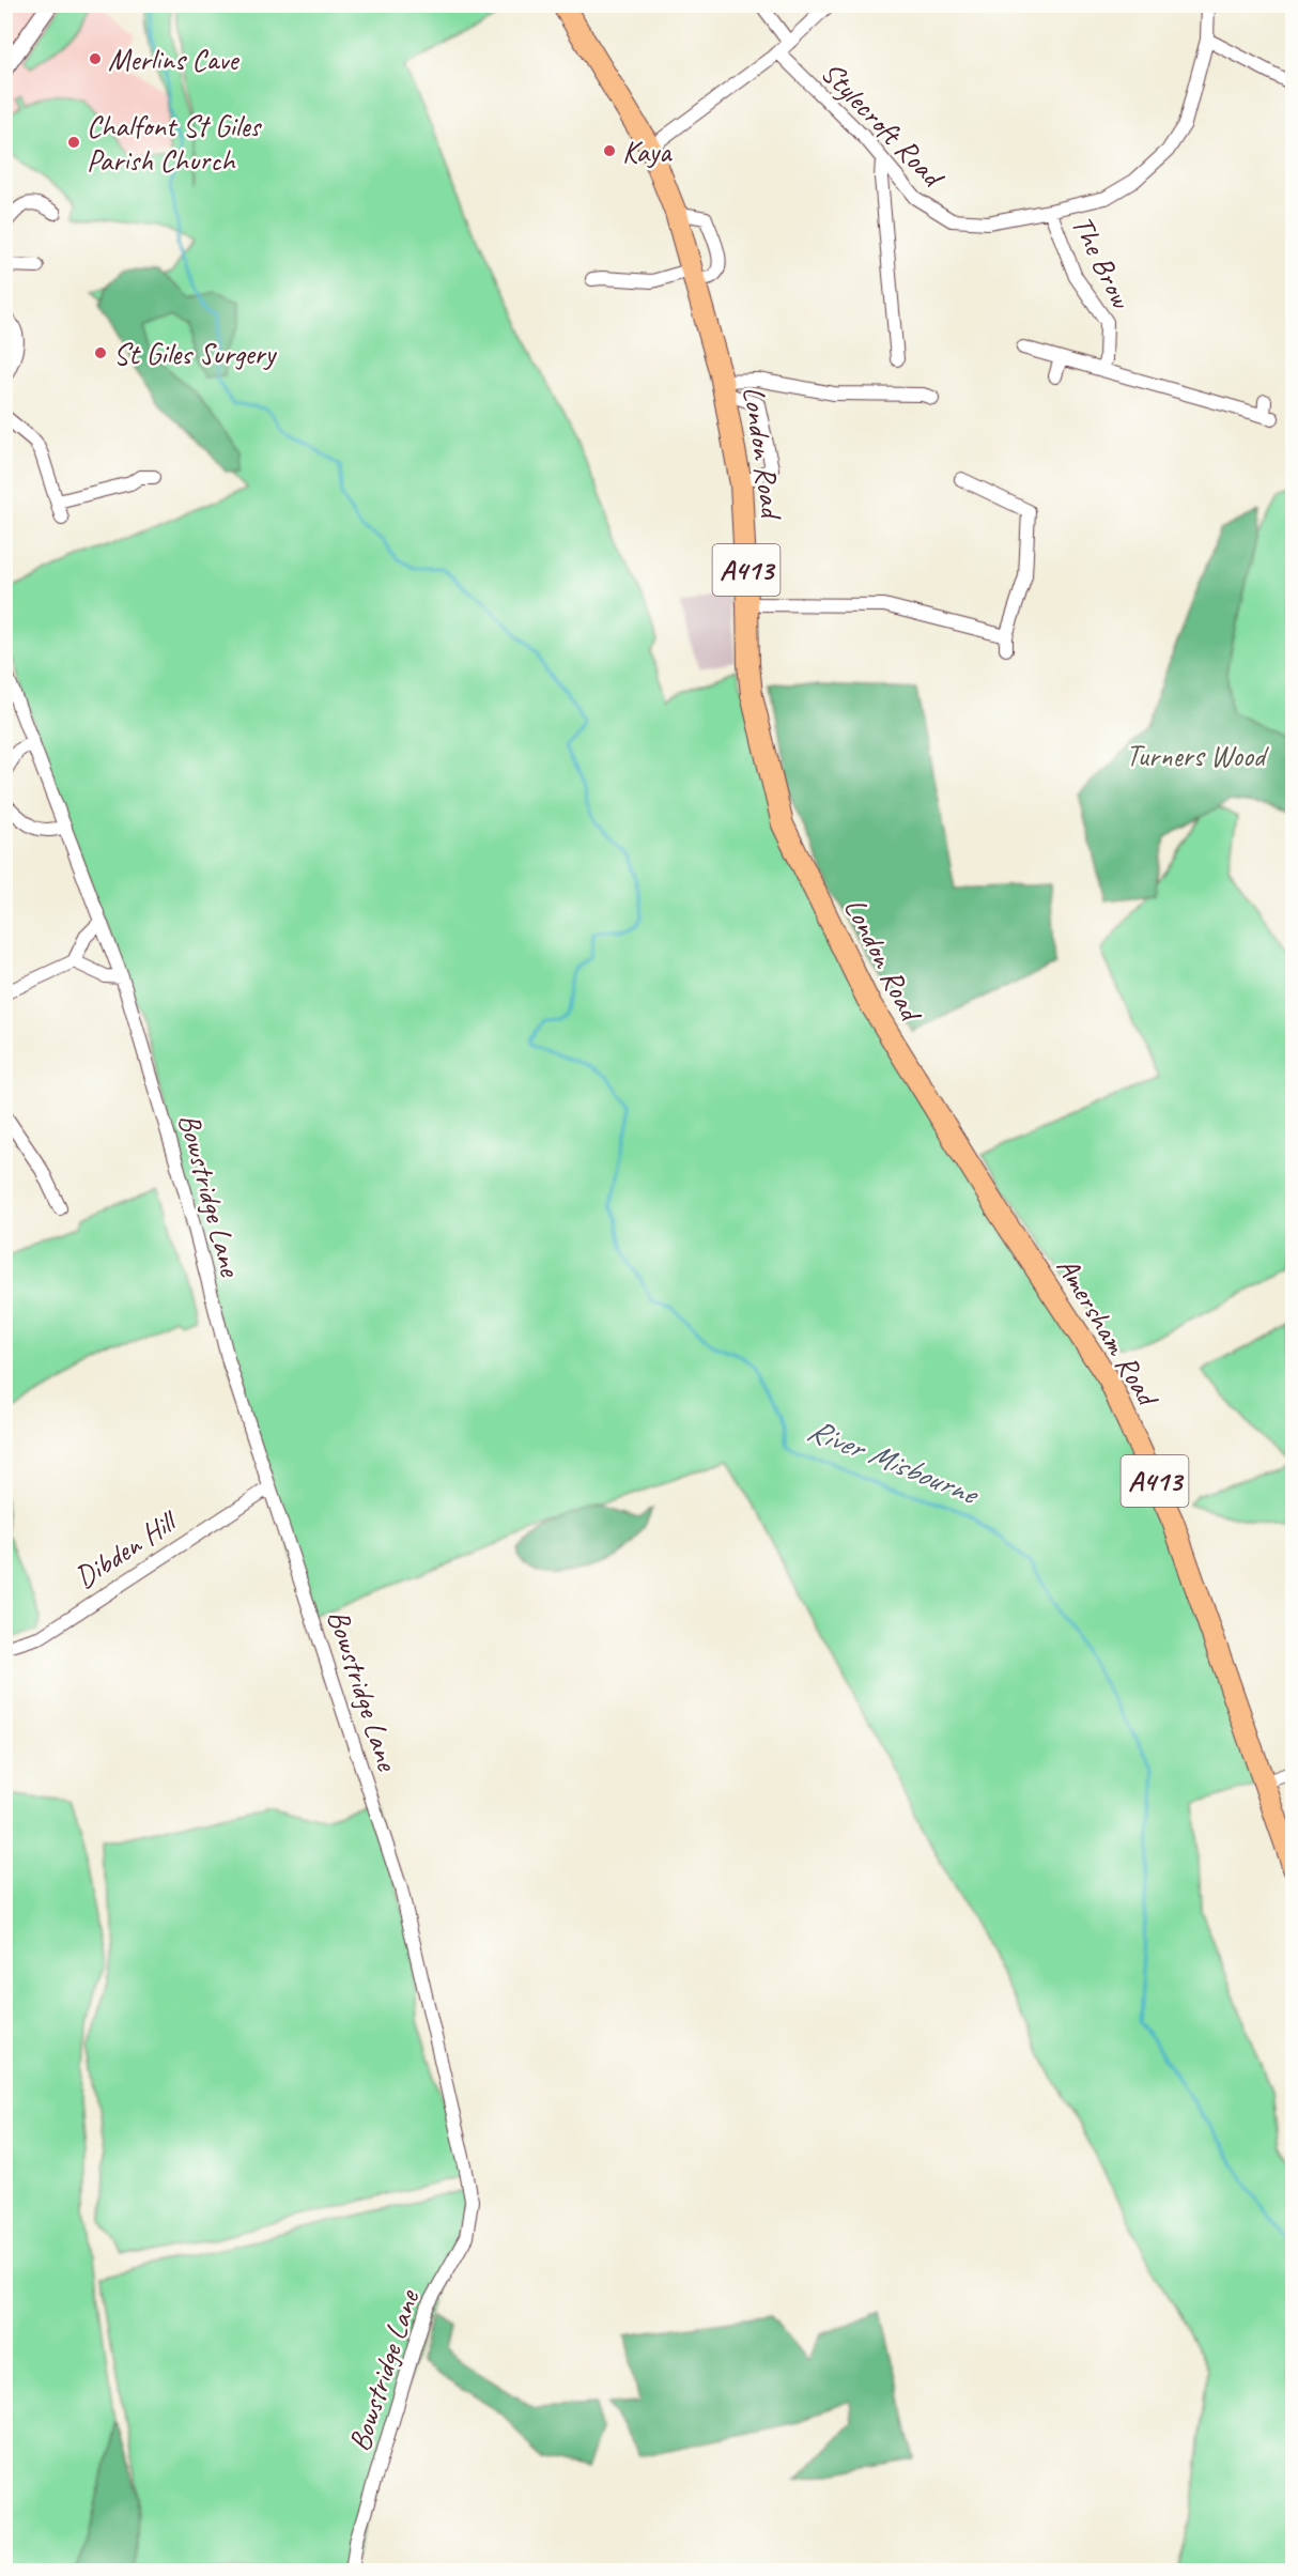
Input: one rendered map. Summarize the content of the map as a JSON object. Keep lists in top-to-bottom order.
{
  "streets": {
    "highway": ["London Road", "A413", "Amersham Road"],
    "street": [
      "Stylecroft Road",
      "The Brow",
      "Bowstridge Lane",
      "Dibden Hill"
    ]
  },
  "crossings": [
    ["Stylecroft Road", "The Brow"],
    ["London Road", "Amersham Road"],
    ["Bowstridge Lane", "Dibden Hill"]
  ],
  "water": ["River Misbourne"],
  "parks": ["Turners Wood"],
  "places": [
    "Merlins Cave",
    "Chalfont St Giles Parish Church",
    "Kaya",
    "St Giles Surgery"
  ]
}
